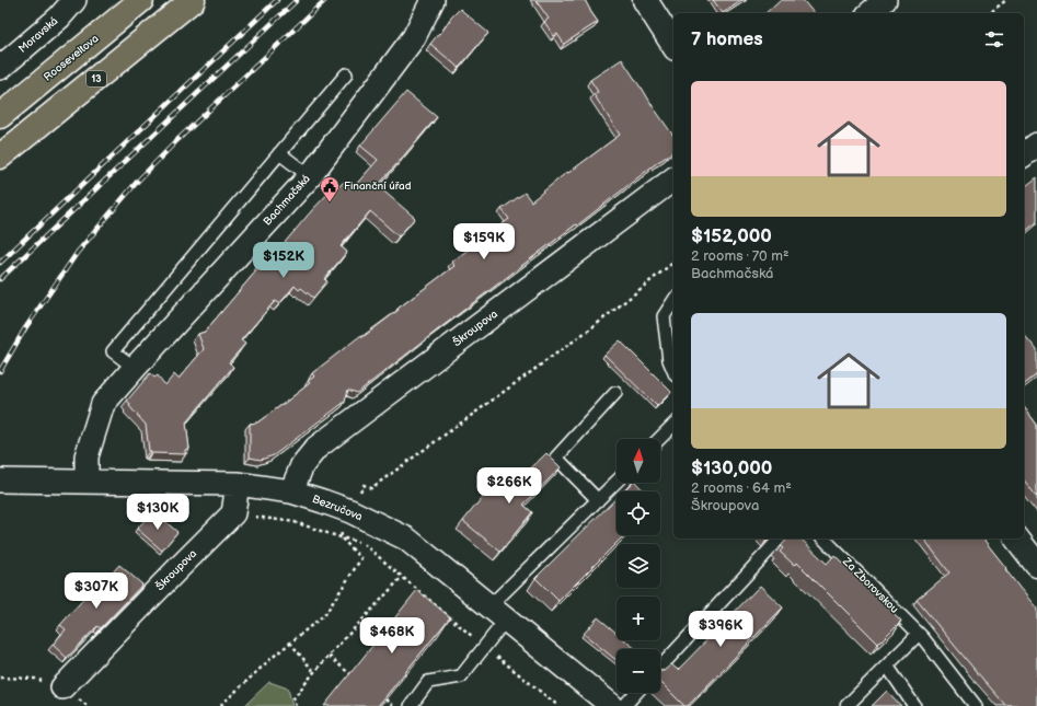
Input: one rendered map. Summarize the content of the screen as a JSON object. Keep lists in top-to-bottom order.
{
  "streets": {
    "highway": ["Rooseveltova", "13"],
    "street": [
      "Moravská",
      "Bachmačská",
      "Škroupova",
      "Bezručova"
    ],
    "lane": ["Za Zborovskou"]
  },
  "crossings": [
    ["Bachmačská", "Bezručova"],
    ["Škroupova", "Bezručova"]
  ],
  "places": {
    "public building": ["Finanční úřad"]
  },
  "north": "top",
  "page": {
    "heading": "7 homes",
    "list": [
      {
        "name": "$152,000",
        "note": "2 rooms · 70 m² · Bachmačská"
      },
      {
        "name": "$130,000",
        "note": "2 rooms · 64 m² · Škroupova"
      }
    ],
    "price": [
      "$159K",
      "$152K",
      "$266K",
      "$130K",
      "$307K",
      "$396K",
      "$468K"
    ],
    "map_buttons": ["+", "−"]
  }
}
